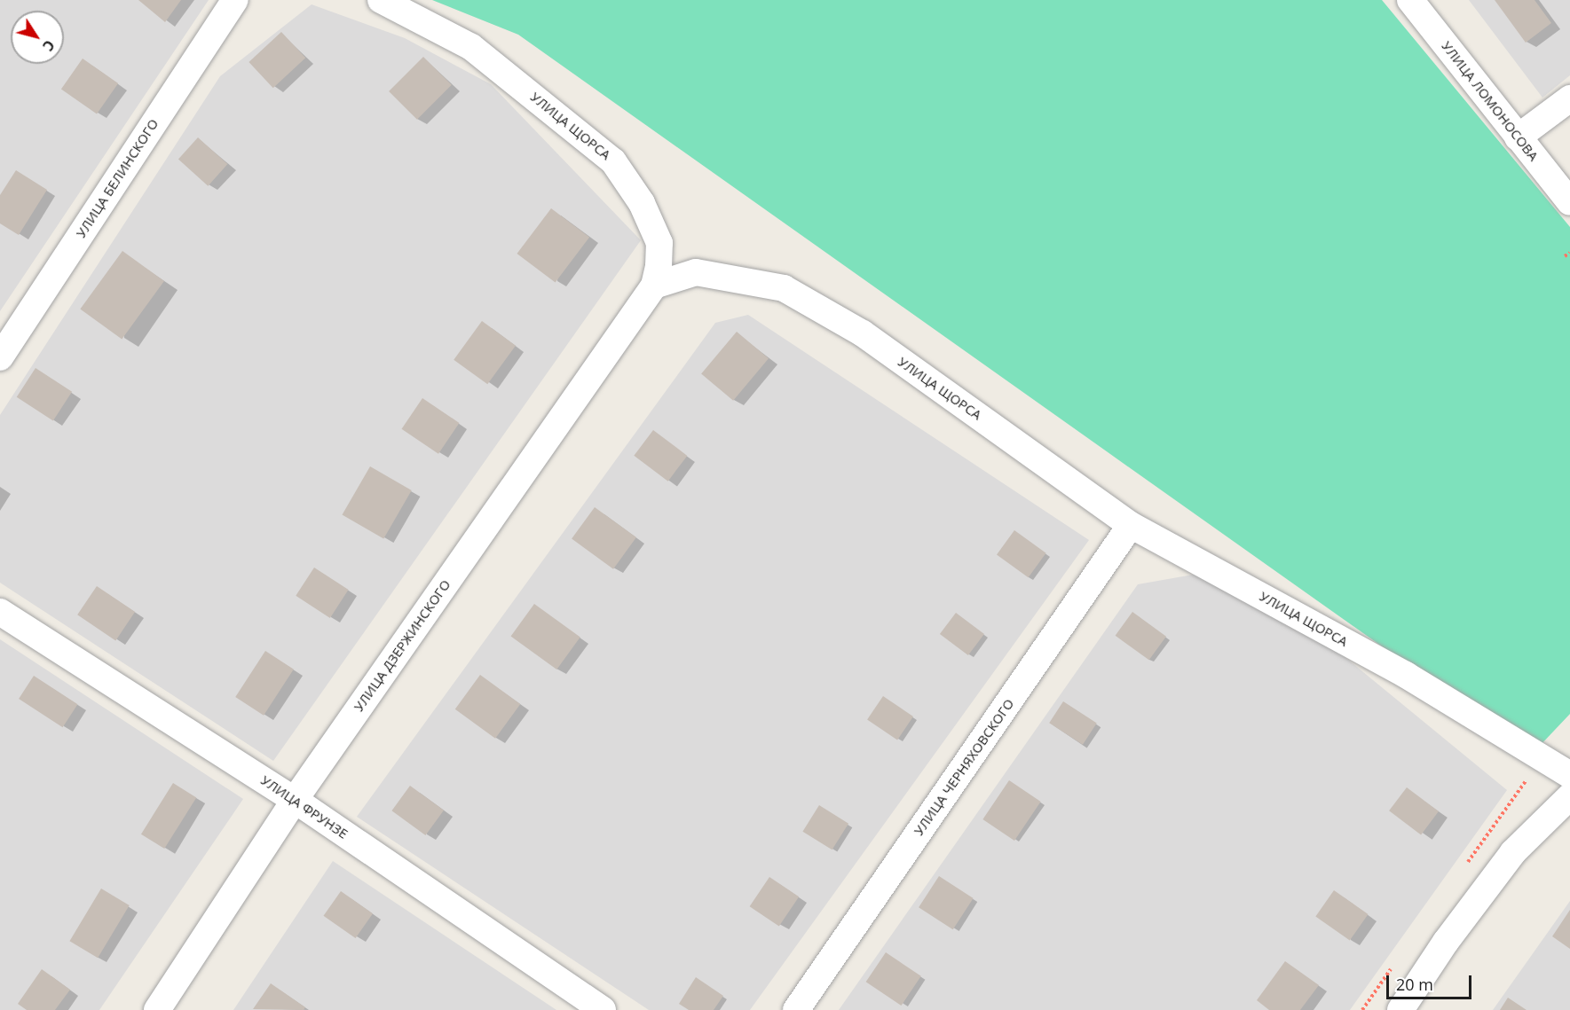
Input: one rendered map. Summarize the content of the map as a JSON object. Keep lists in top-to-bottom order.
{
  "streets": {
    "street": [
      "УЛИЦА ЛОМОНОСОВА",
      "УЛИЦА ЩОРСА",
      "УЛИЦА БЕЛИНСКОГО",
      "УЛИЦА ДЗЕРЖИНСКОГО",
      "УЛИЦА ЧЕРНЯХОВСКОГО",
      "УЛИЦА ФРУНЗЕ"
    ]
  },
  "crossings": [
    ["УЛИЦА ЩОРСА", "УЛИЦА ДЗЕРЖИНСКОГО"],
    ["УЛИЦА ЩОРСА", "УЛИЦА ЧЕРНЯХОВСКОГО"],
    ["УЛИЦА ДЗЕРЖИНСКОГО", "УЛИЦА ФРУНЗЕ"]
  ],
  "scale_bar": "20 m",
  "north": "bottom right"
}
